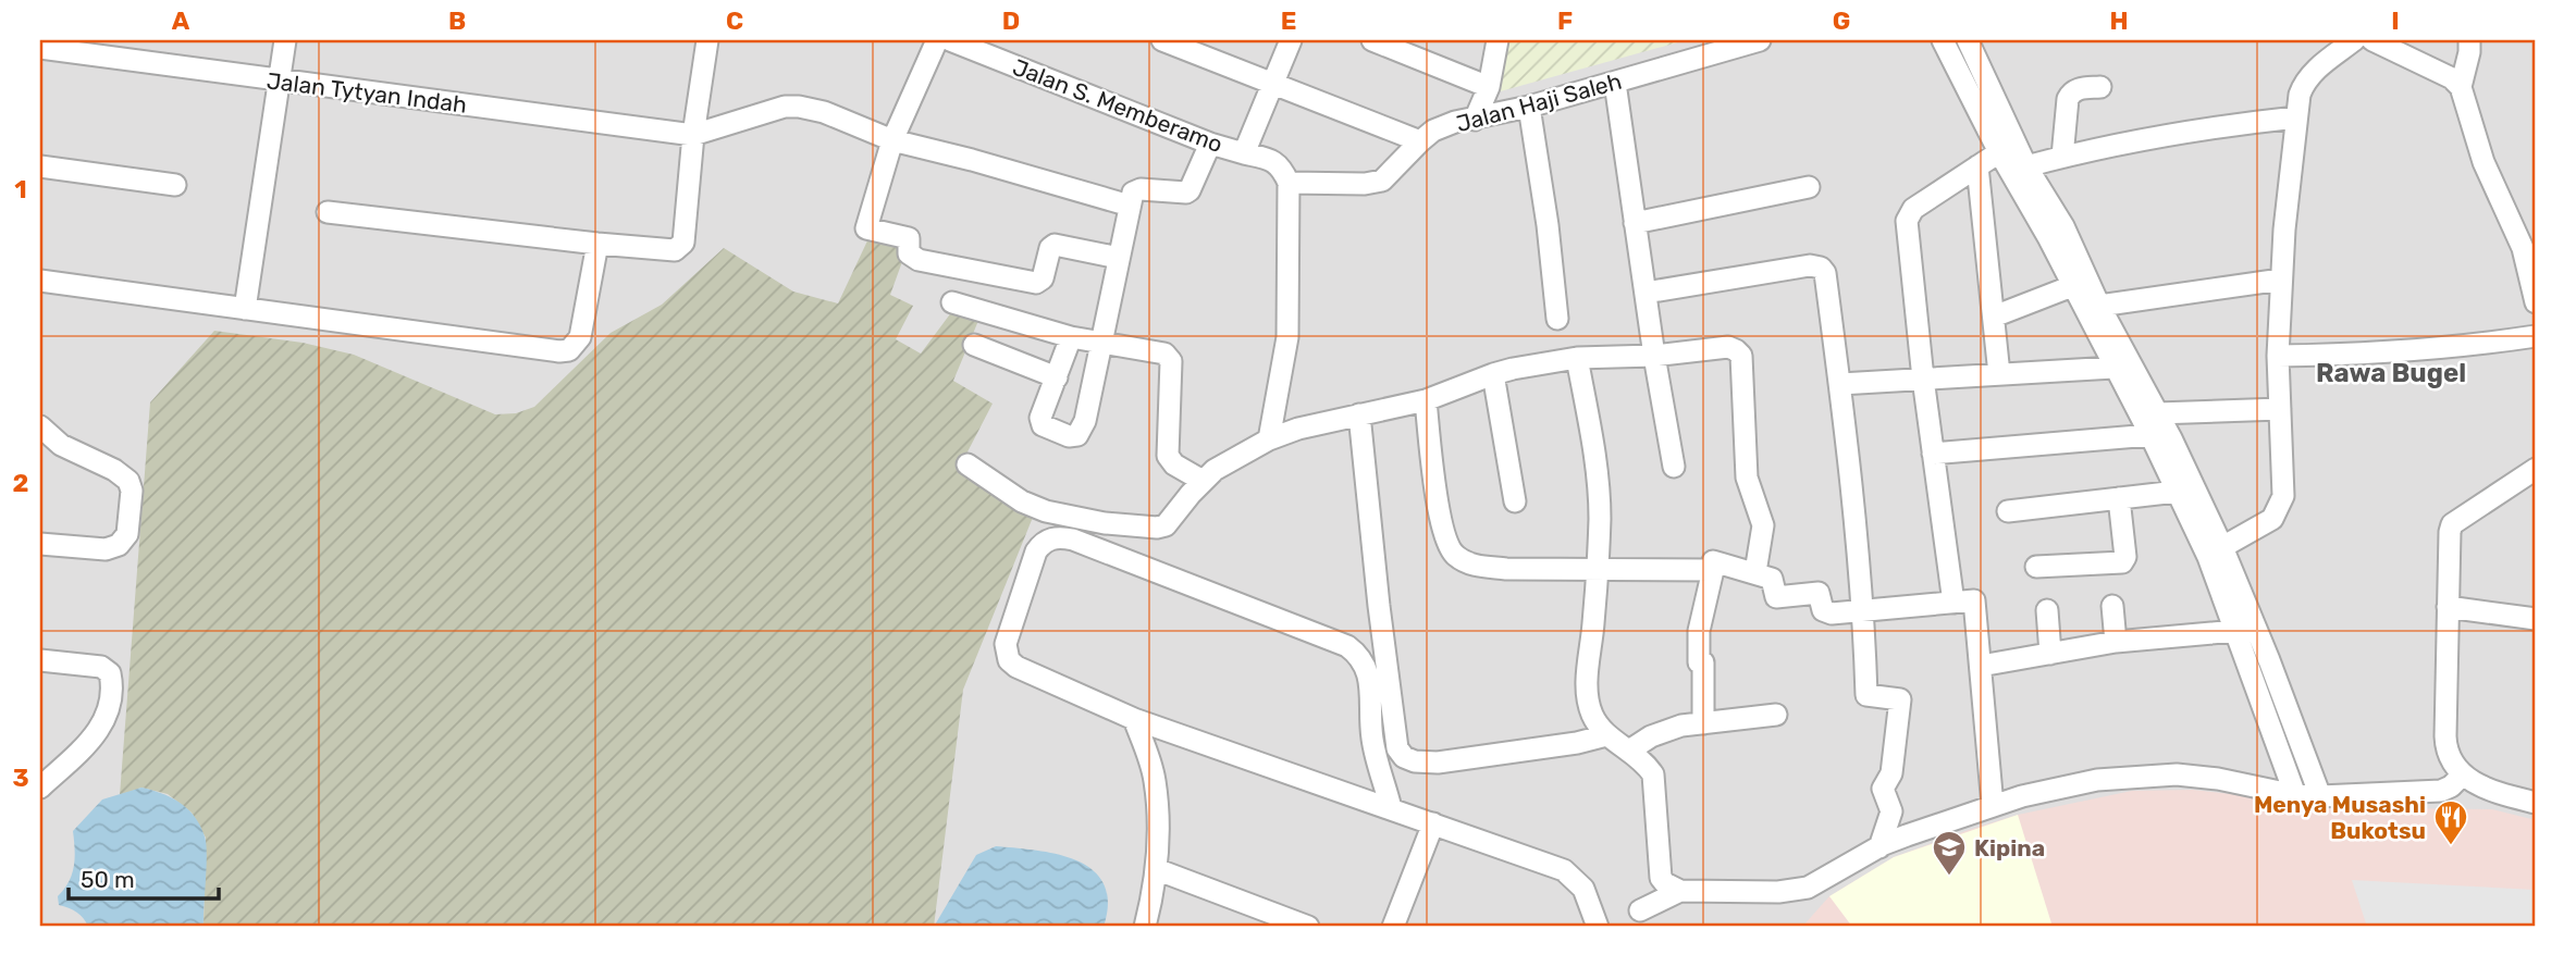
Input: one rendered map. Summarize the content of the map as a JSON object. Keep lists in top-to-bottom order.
{
  "streets": {
    "street": ["Jalan Tytyan Indah", "Jalan Haji Saleh", "Jalan S. Memberamo"]
  },
  "crossings": [
    ["Jalan Haji Saleh", "Jalan S. Memberamo"]
  ],
  "districts": ["Rawa Bugel"],
  "places": {
    "restaurant": ["Menya Musashi Bukotsu"],
    "school or university": ["Kipina"]
  },
  "scale_bar": "50 m",
  "grid": {
    "columns": [
      "A",
      "B",
      "C",
      "D",
      "E",
      "F",
      "G",
      "H",
      "I"
    ],
    "rows": ["1", "2", "3"]
  }
}
